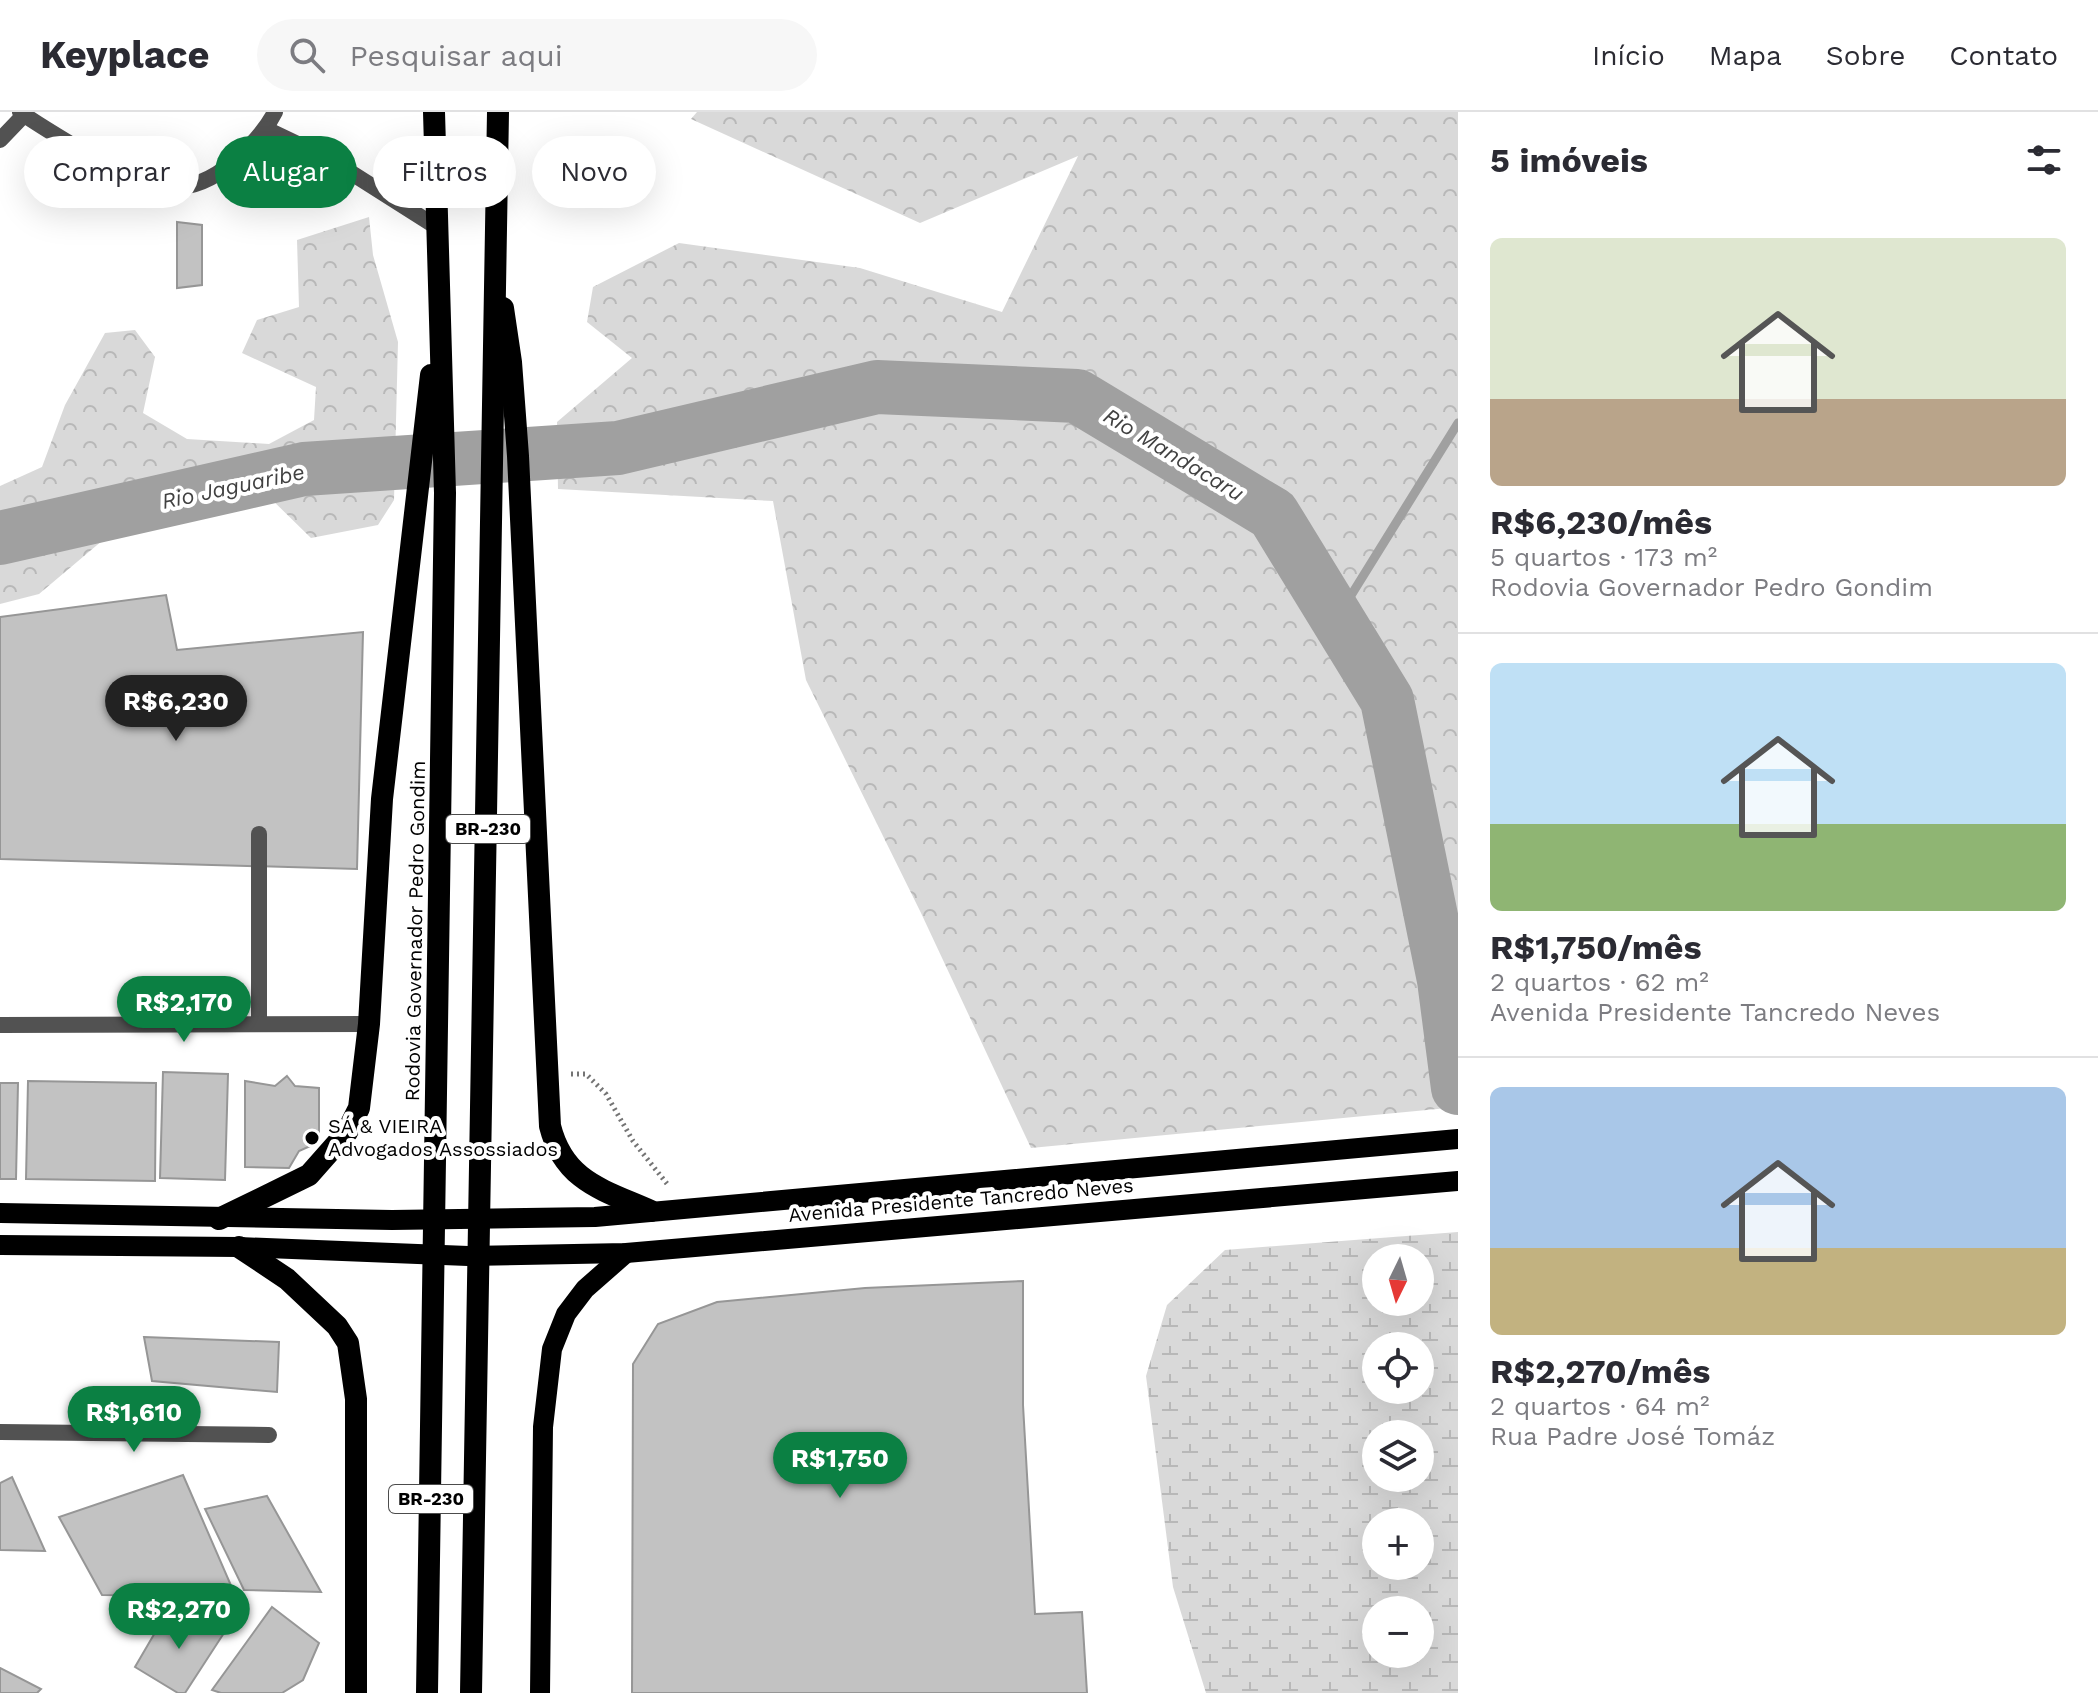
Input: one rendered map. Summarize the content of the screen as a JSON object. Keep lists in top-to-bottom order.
{
  "streets": {
    "highway": ["BR-230", "Rodovia Governador Pedro Gondim"],
    "main road": ["Avenida Presidente Tancredo Neves"]
  },
  "water": ["Rio Mandacaru", "Rio Jaguaribe"],
  "places": ["SÁ & VIEIRA Advogados Assossiados"],
  "north": "bottom",
  "page": {
    "header": "Keyplace",
    "search": "Pesquisar aqui",
    "nav": [
      "Início",
      "Mapa",
      "Sobre",
      "Contato"
    ],
    "heading": "5 imóveis",
    "chip": [
      "Comprar",
      "Alugar",
      "Filtros",
      "Novo"
    ],
    "list": [
      {
        "name": "R$6,230/mês",
        "note": "5 quartos · 173 m² · Rodovia Governador Pedro Gondim"
      },
      {
        "name": "R$1,750/mês",
        "note": "2 quartos · 62 m² · Avenida Presidente Tancredo Neves"
      },
      {
        "name": "R$2,270/mês",
        "note": "2 quartos · 64 m² · Rua Padre José Tomáz"
      }
    ],
    "price": [
      "R$6,230",
      "R$2,170",
      "R$1,610",
      "R$1,750",
      "R$2,270"
    ],
    "map_buttons": ["+", "−"]
  }
}
